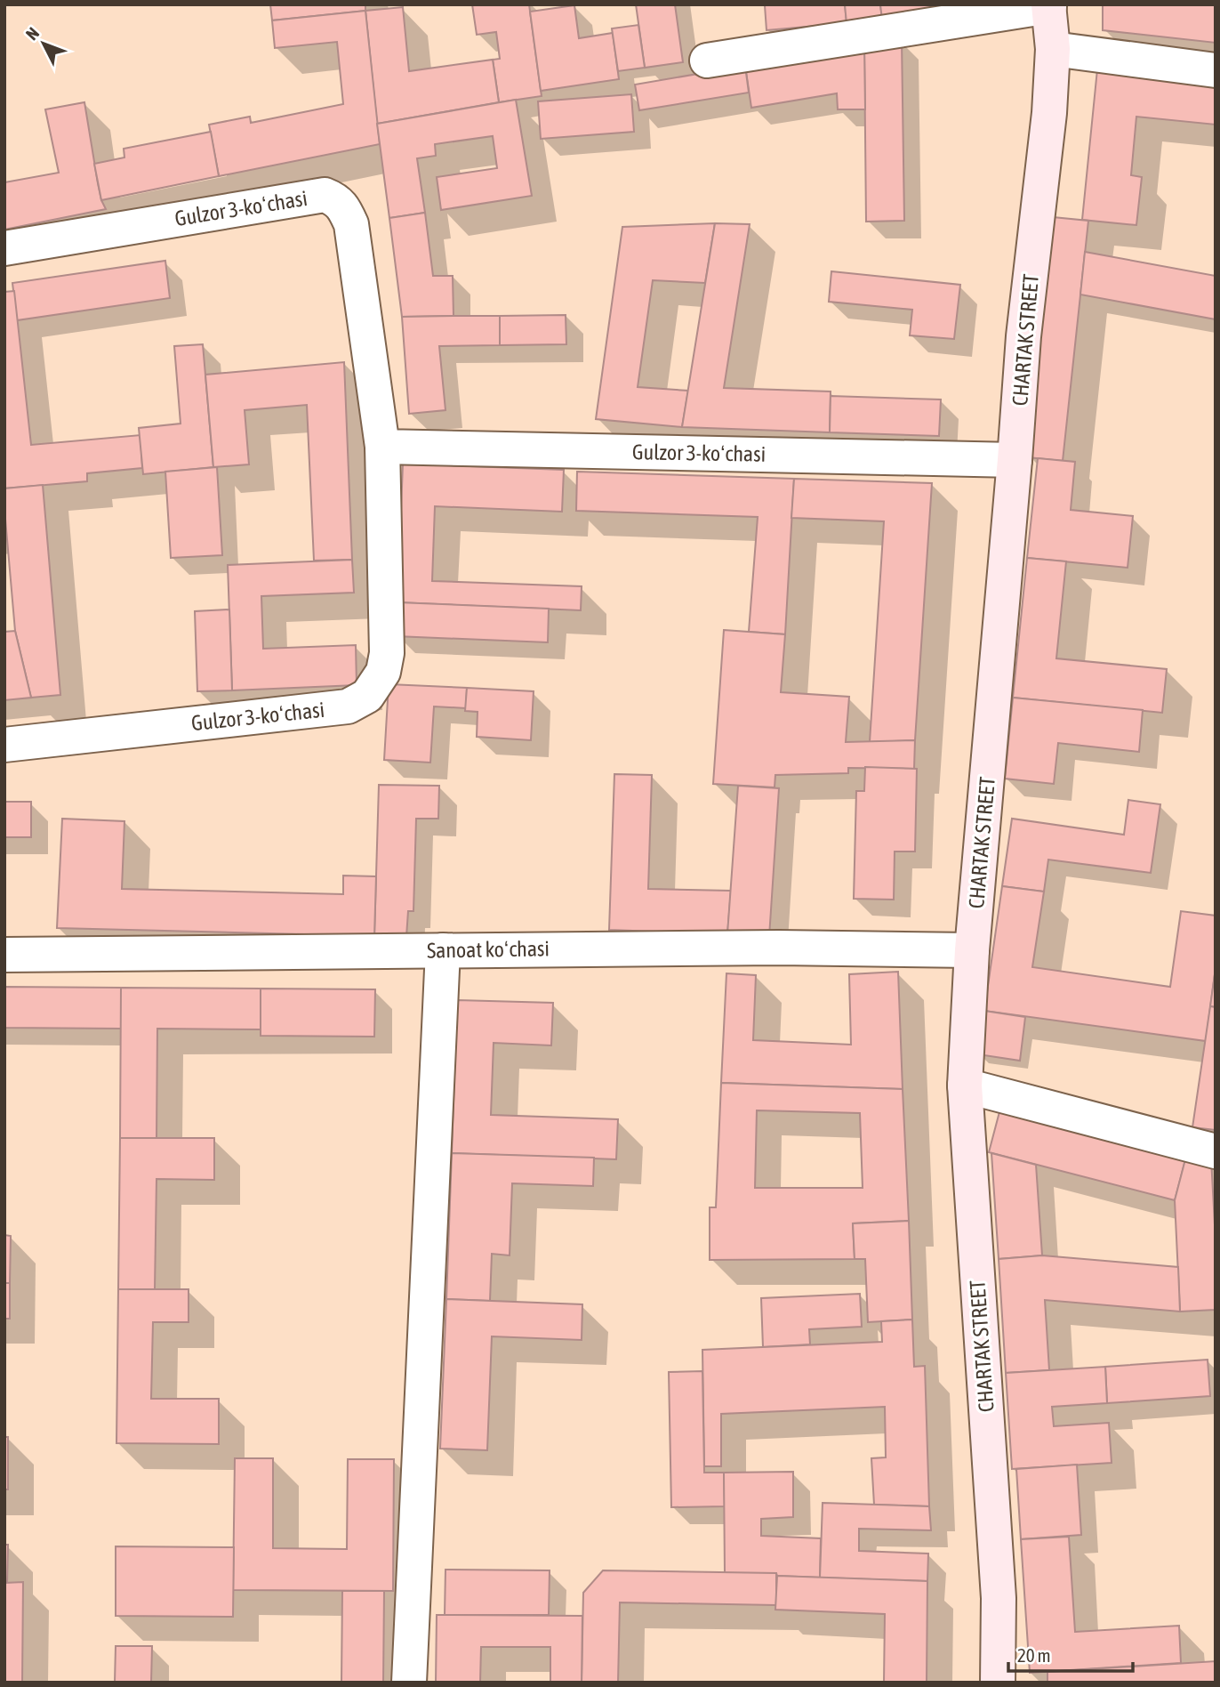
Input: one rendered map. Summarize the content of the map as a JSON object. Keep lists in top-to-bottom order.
{
  "streets": {
    "main road": ["CHARTAK STREET"],
    "street": ["Gulzor 3-koʻchasi", "Sanoat koʻchasi"]
  },
  "crossings": [
    ["Gulzor 3-koʻchasi", "CHARTAK STREET"],
    ["CHARTAK STREET", "Sanoat koʻchasi"]
  ],
  "scale_bar": "20 m",
  "north": "top left"
}
